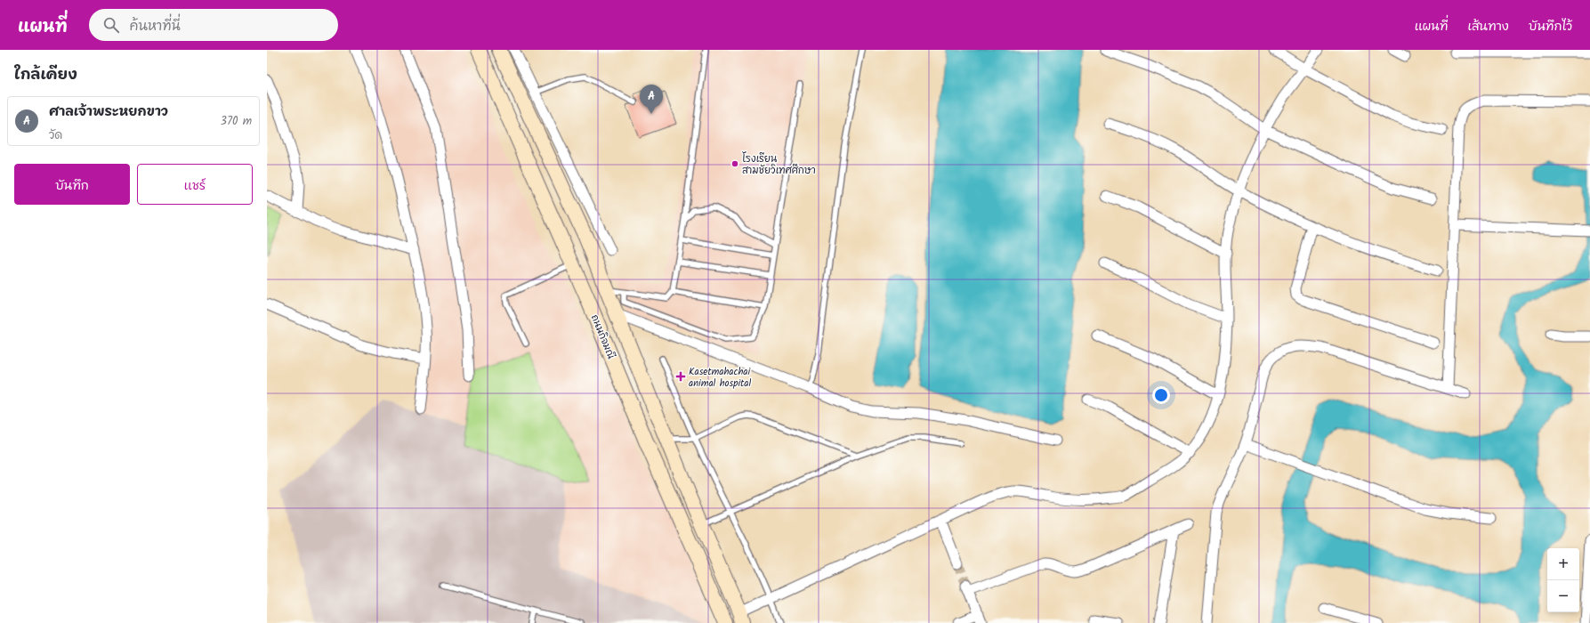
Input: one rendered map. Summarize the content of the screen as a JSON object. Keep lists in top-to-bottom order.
{
  "streets": {
    "main road": ["ถนนกิจมณี"]
  },
  "places": {
    "other": ["โรงเรียน สามชัยวิเทศศึกษา"],
    "health": ["Kasetmahachai animal hospital"]
  },
  "page": {
    "header": "แผนที่",
    "search": "ค้นหาที่นี่",
    "nav": ["แผนที่", "เส้นทาง", "บันทึกไว้"],
    "heading": "ใกล้เคียง",
    "pins": "A",
    "list": [
      {
        "mark": "A",
        "name": "ศาลเจ้าพระหยกขาว",
        "note": "วัด",
        "value": "370 m"
      }
    ],
    "buttons": ["บันทึก", "แชร์"],
    "map_buttons": ["+", "−"]
  }
}
